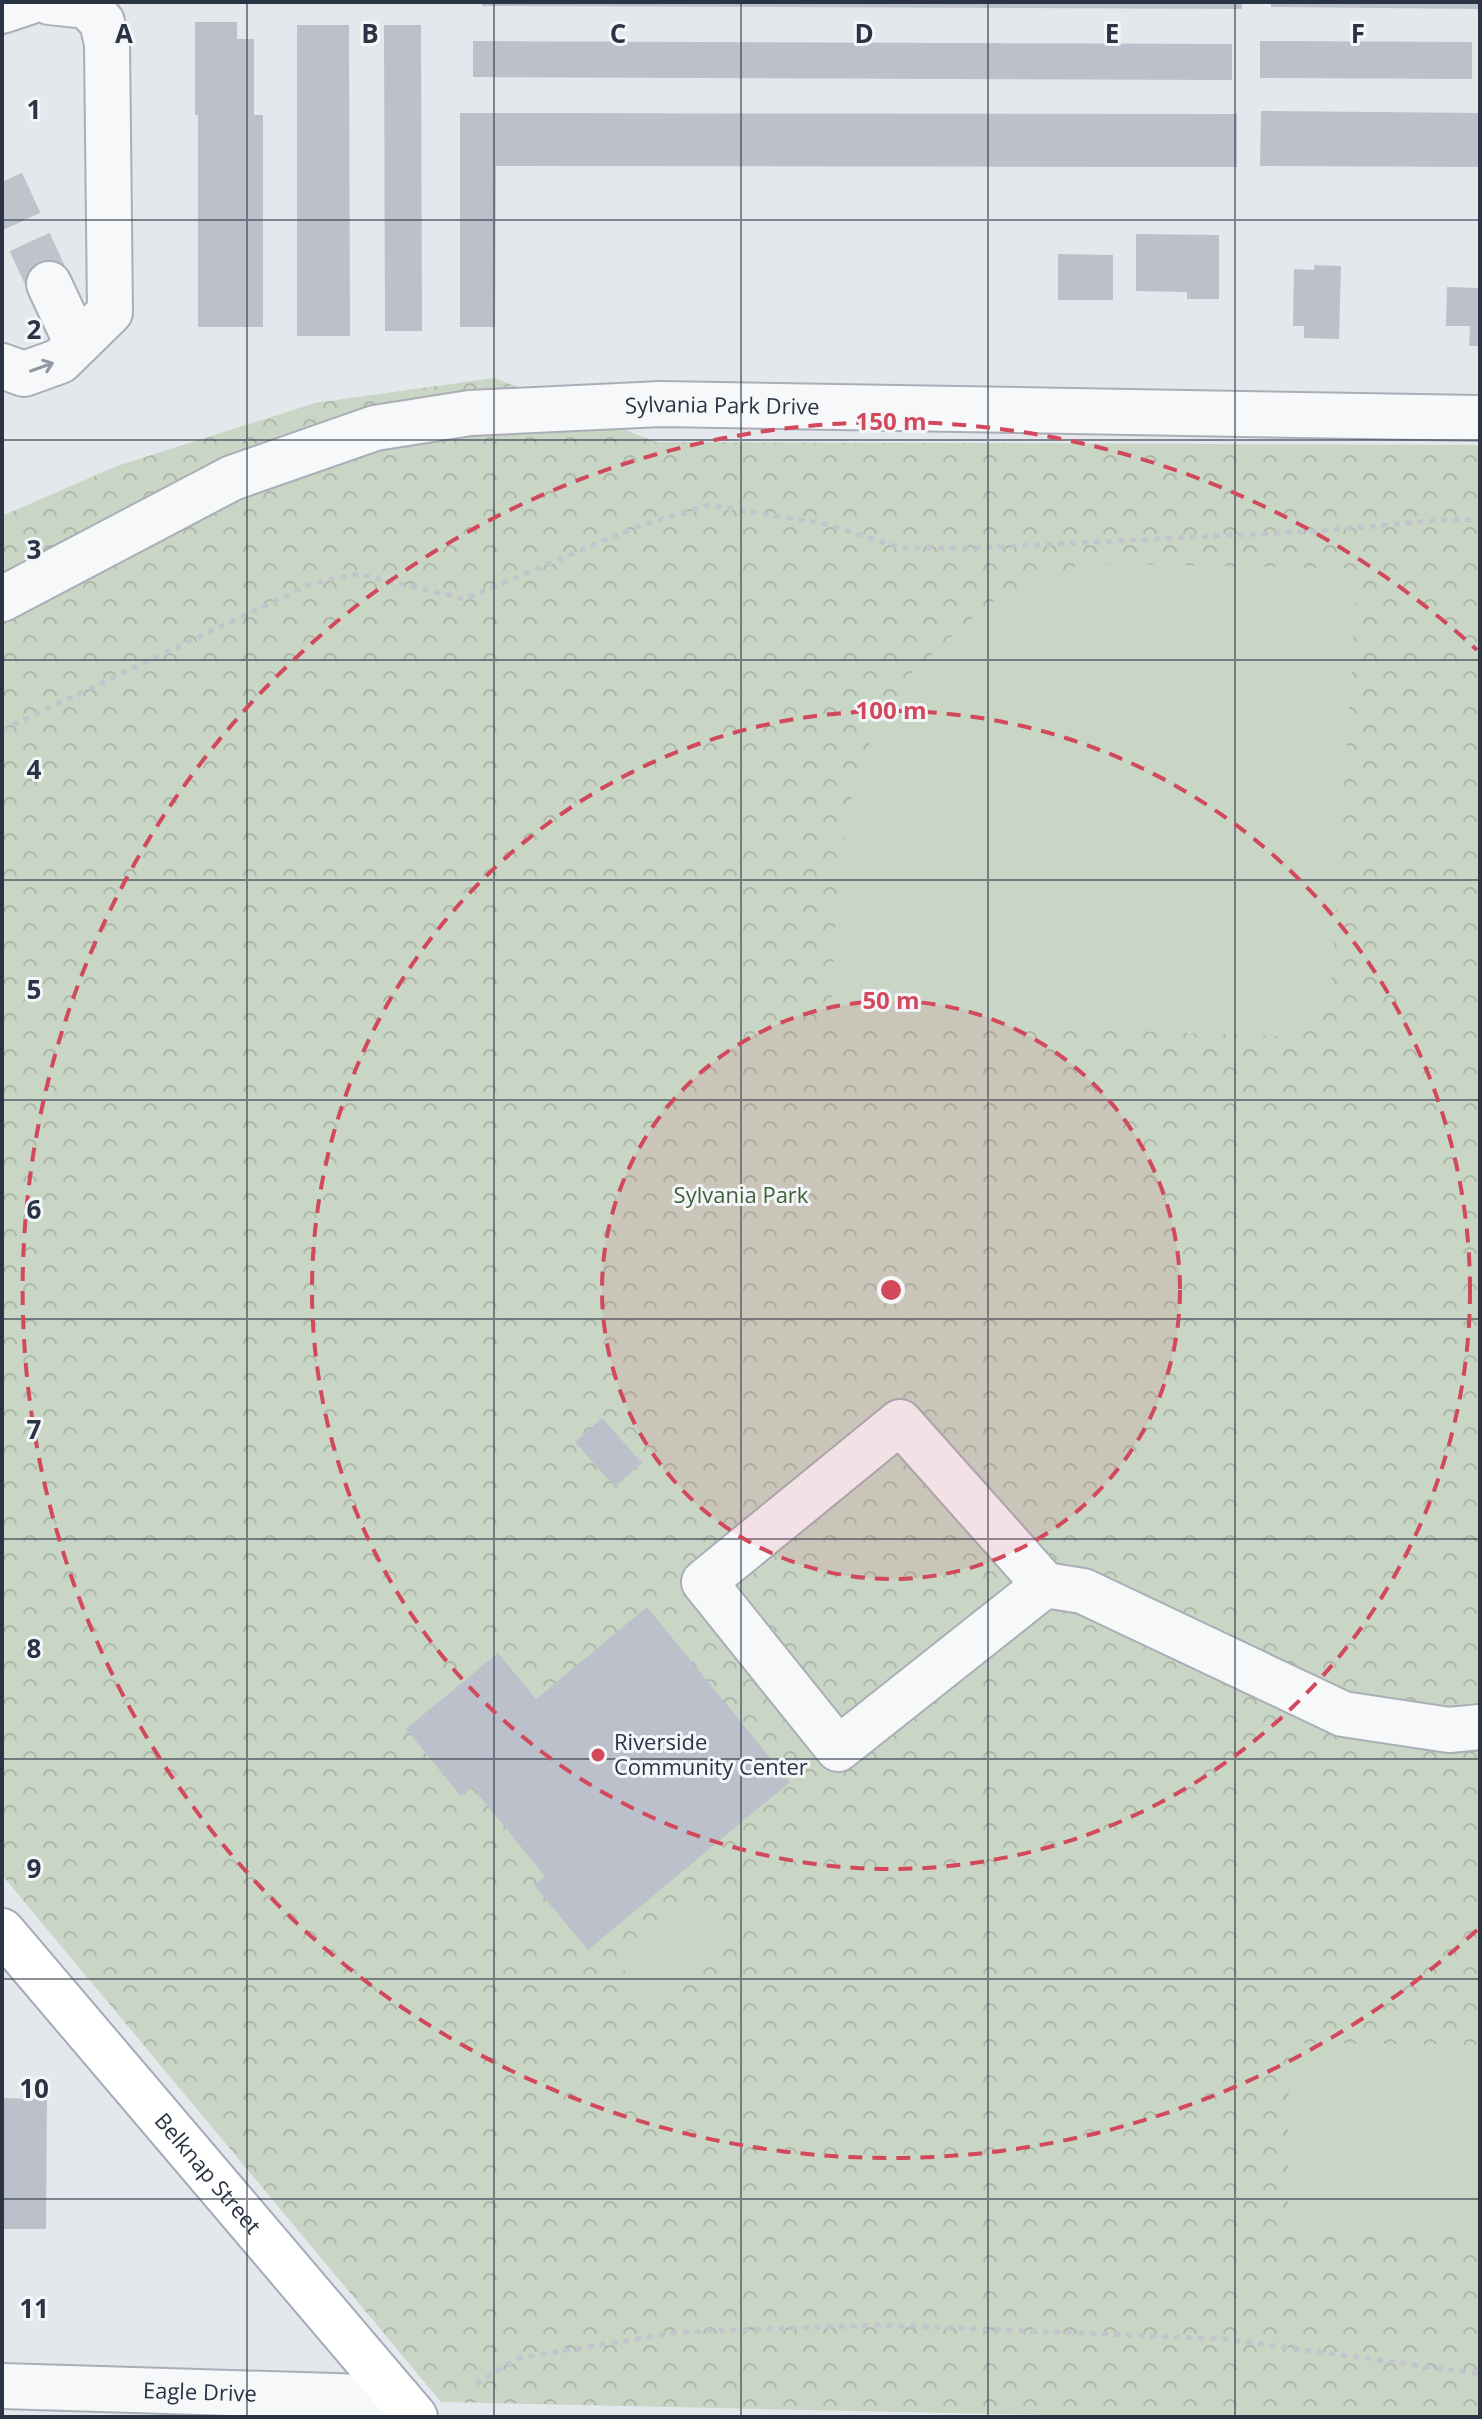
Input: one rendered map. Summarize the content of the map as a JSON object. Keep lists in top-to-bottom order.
{
  "streets": {
    "main road": ["Belknap Street"],
    "street": ["Sylvania Park Drive", "Eagle Drive"]
  },
  "crossings": [
    ["Belknap Street", "Eagle Drive"]
  ],
  "parks": ["Sylvania Park"],
  "places": ["Riverside Community Center"],
  "grid": {
    "columns": [
      "A",
      "B",
      "C",
      "D",
      "E",
      "F"
    ],
    "rows": [
      "1",
      "2",
      "3",
      "4",
      "5",
      "6",
      "7",
      "8",
      "9",
      "10",
      "11"
    ]
  },
  "rings": ["150 m", "100 m", "50 m"]
}
